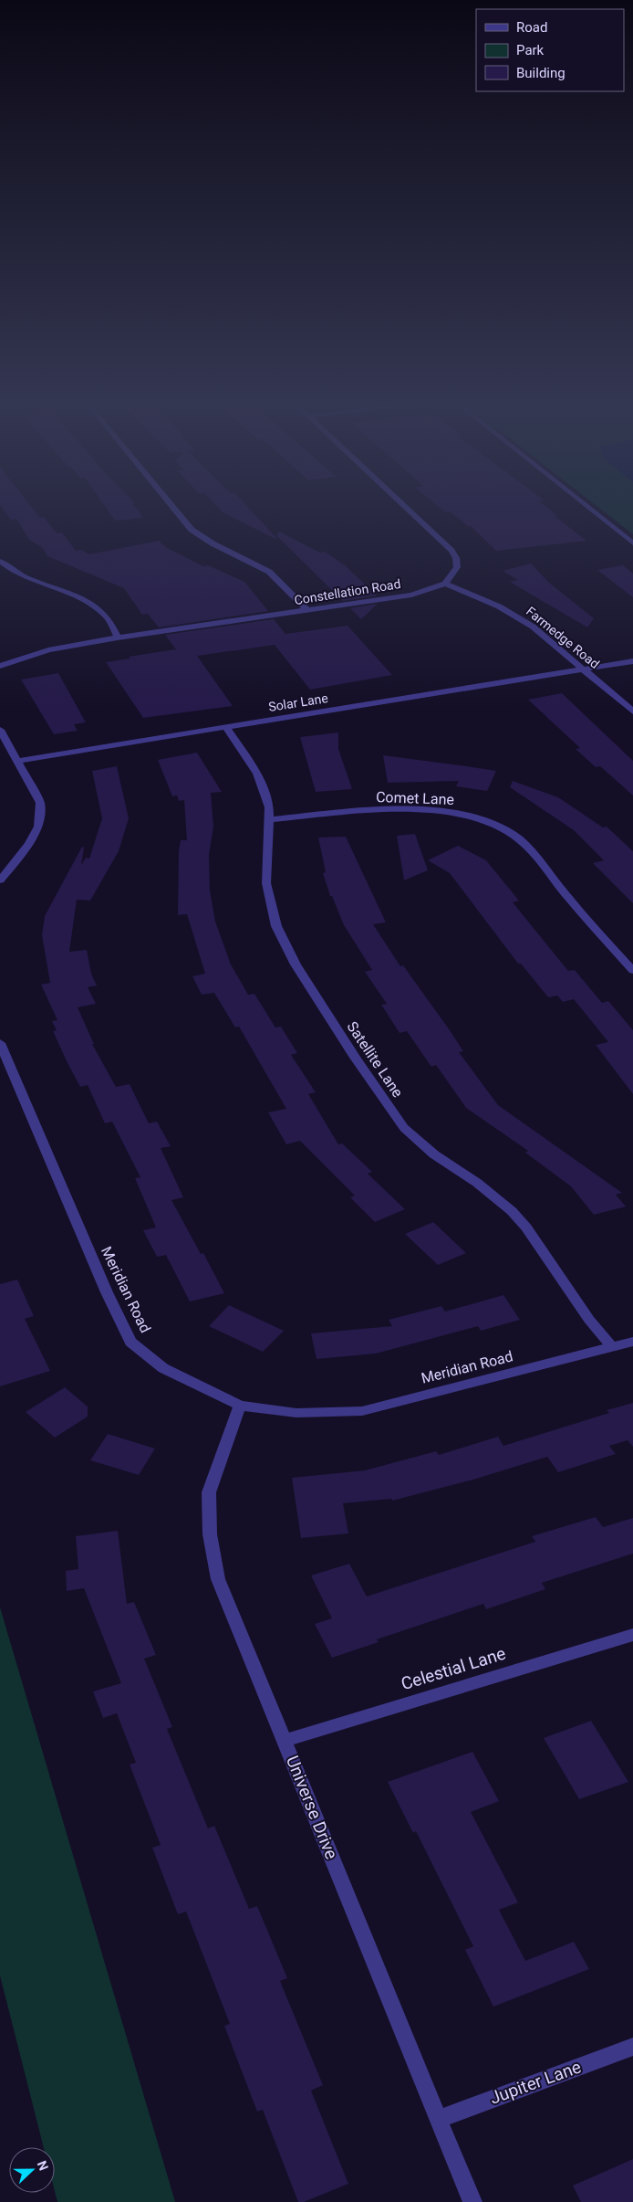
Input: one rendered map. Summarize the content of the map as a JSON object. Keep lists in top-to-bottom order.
{
  "streets": {
    "street": [
      "Constellation Road",
      "Farmedge Road",
      "Solar Lane",
      "Comet Lane",
      "Satellite Lane",
      "Meridian Road",
      "Celestial Lane",
      "Universe Drive",
      "Jupiter Lane"
    ]
  },
  "crossings": [
    ["Constellation Road", "Farmedge Road"],
    ["Farmedge Road", "Solar Lane"],
    ["Solar Lane", "Satellite Lane"],
    ["Comet Lane", "Satellite Lane"],
    ["Satellite Lane", "Meridian Road"],
    ["Meridian Road", "Universe Drive"],
    ["Celestial Lane", "Universe Drive"],
    ["Universe Drive", "Jupiter Lane"]
  ],
  "legend": ["Road", "Park", "Building"],
  "north": "right"
}
